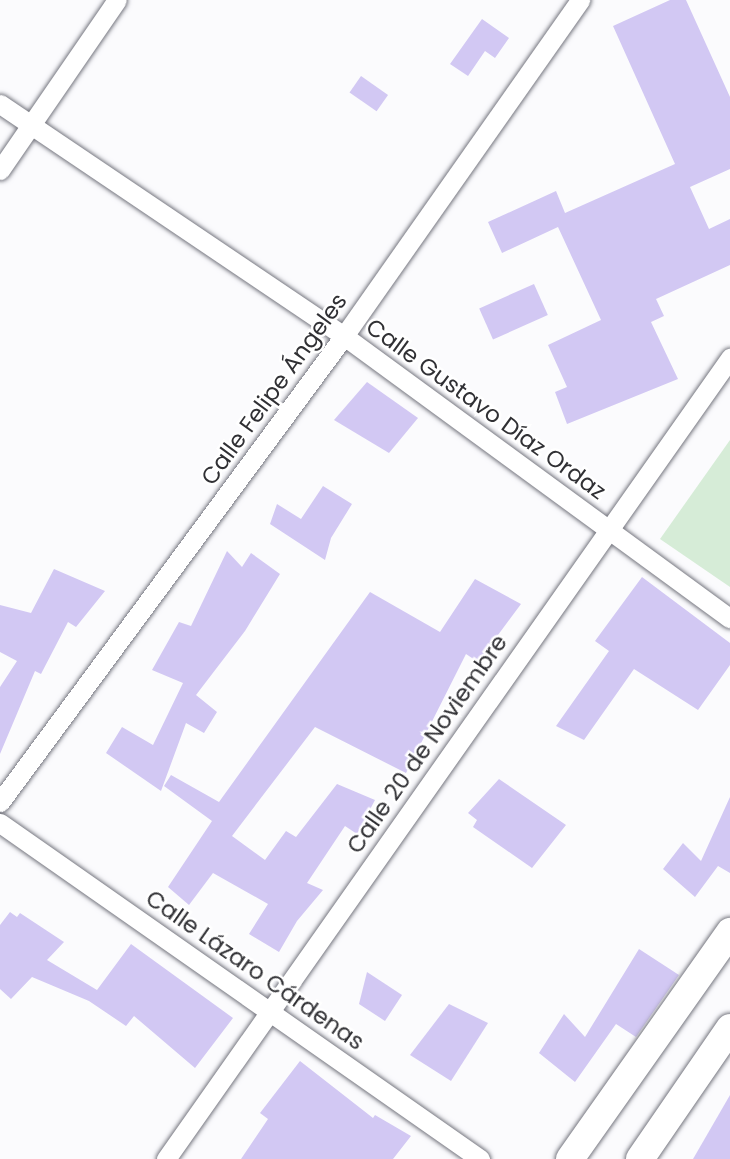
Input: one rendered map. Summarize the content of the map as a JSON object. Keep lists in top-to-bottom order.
{
  "streets": {
    "street": [
      "Calle Felipe Ángeles",
      "Calle Gustavo Díaz Ordaz",
      "Calle 20 de Noviembre",
      "Calle Lázaro Cárdenas"
    ]
  },
  "crossings": [
    ["Calle Felipe Ángeles", "Calle Gustavo Díaz Ordaz"],
    ["Calle Gustavo Díaz Ordaz", "Calle 20 de Noviembre"],
    ["Calle 20 de Noviembre", "Calle Lázaro Cárdenas"]
  ]
}
